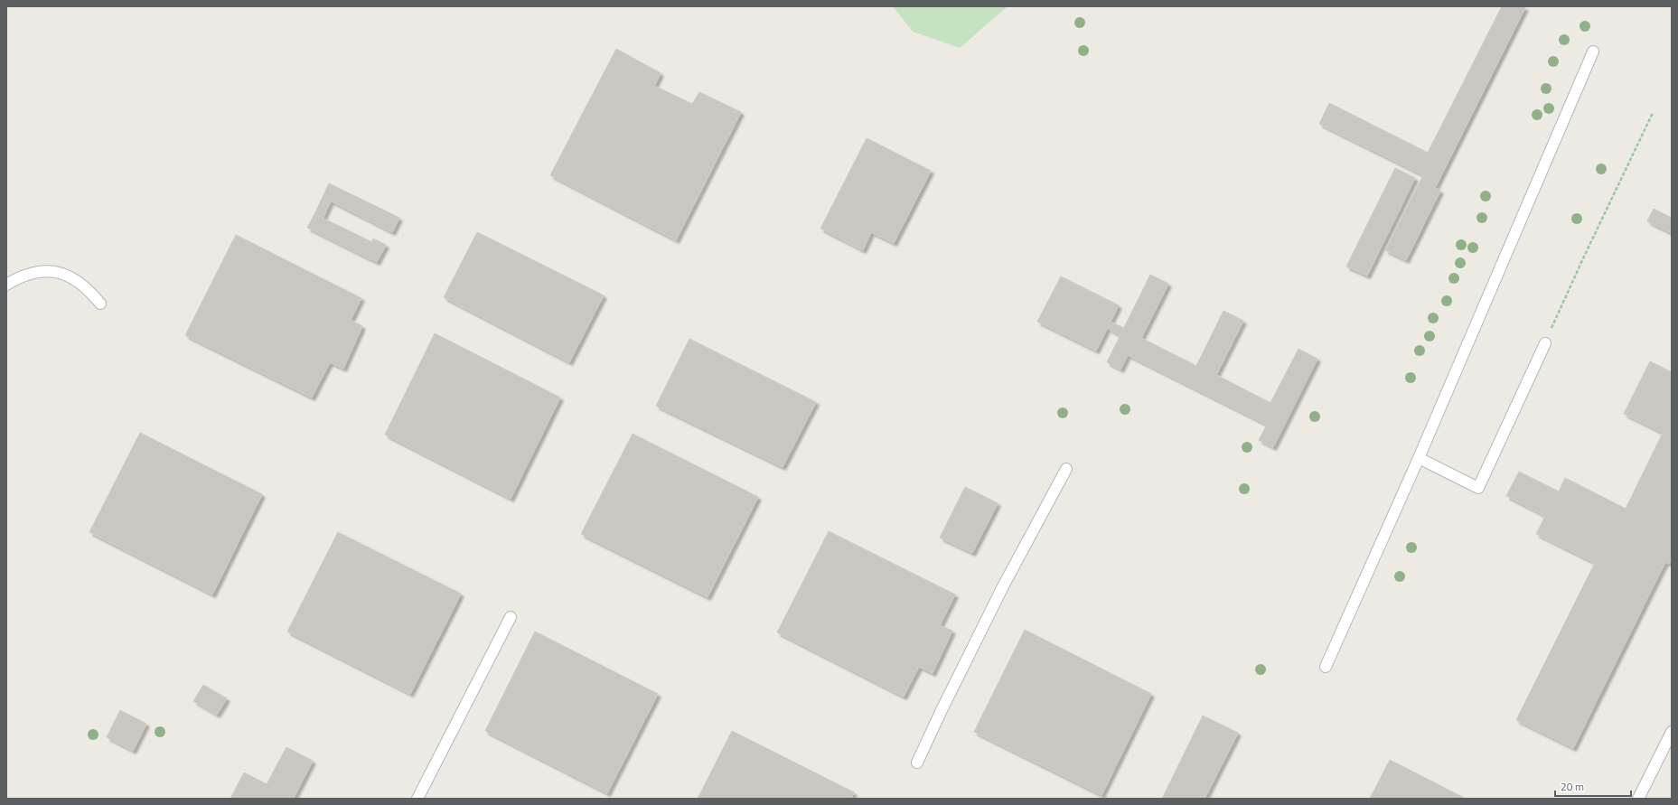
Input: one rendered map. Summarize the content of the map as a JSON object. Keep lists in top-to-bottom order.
{
  "scale_bar": "20 m"
}
